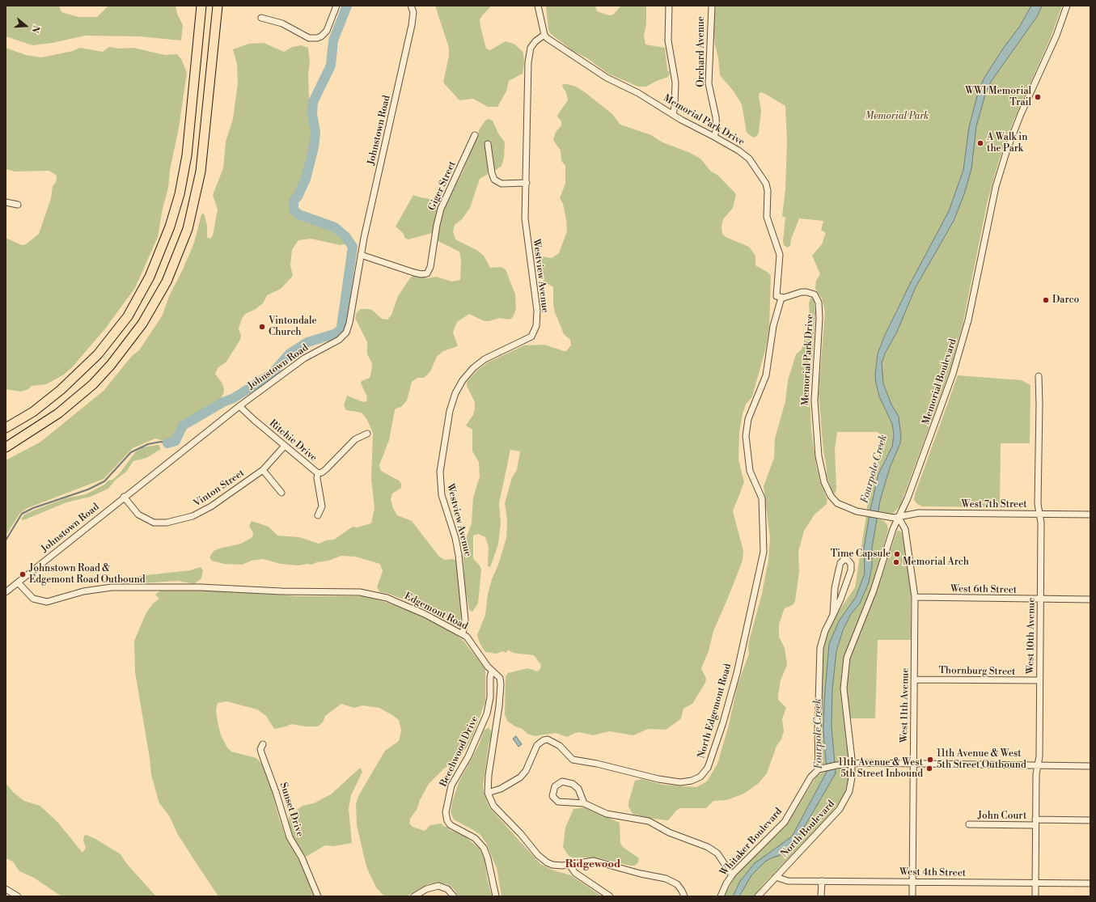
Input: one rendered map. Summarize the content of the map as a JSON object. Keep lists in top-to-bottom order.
{
  "streets": {
    "street": [
      "Orchard Avenue",
      "Memorial Park Drive",
      "Johnstown Road",
      "Giger Street",
      "Westview Avenue",
      "Memorial Boulevard",
      "Ritchie Drive",
      "Vinton Street",
      "West 7th Street",
      "West 6th Street",
      "Edgemont Road",
      "West 10th Avenue",
      "Thornburg Street",
      "West 11th Avenue",
      "North Edgemont Road",
      "Beechwood Drive",
      "Sunset Drive",
      "John Court",
      "North Boulevard",
      "Whitaker Boulevard",
      "West 4th Street"
    ]
  },
  "crossings": [
    ["Orchard Avenue", "Memorial Park Drive"],
    ["Memorial Park Drive", "Westview Avenue"],
    ["Memorial Park Drive", "Memorial Boulevard"],
    ["Memorial Park Drive", "West 7th Street"],
    ["Memorial Park Drive", "West 11th Avenue"],
    ["Memorial Park Drive", "North Edgemont Road"],
    ["Johnstown Road", "Giger Street"],
    ["Johnstown Road", "Ritchie Drive"],
    ["Johnstown Road", "Vinton Street"],
    ["Johnstown Road", "Edgemont Road"],
    ["Westview Avenue", "Edgemont Road"],
    ["Memorial Boulevard", "West 7th Street"],
    ["Memorial Boulevard", "West 11th Avenue"],
    ["Memorial Boulevard", "North Boulevard"],
    ["Ritchie Drive", "Vinton Street"],
    ["West 7th Street", "West 10th Avenue"],
    ["West 7th Street", "West 11th Avenue"],
    ["West 6th Street", "West 10th Avenue"],
    ["West 6th Street", "West 11th Avenue"],
    ["Edgemont Road", "North Edgemont Road"],
    ["Edgemont Road", "Beechwood Drive"],
    ["West 10th Avenue", "Thornburg Street"],
    ["West 10th Avenue", "John Court"],
    ["West 10th Avenue", "West 4th Street"],
    ["Thornburg Street", "West 11th Avenue"],
    ["West 11th Avenue", "West 4th Street"],
    ["North Boulevard", "West 4th Street"]
  ],
  "districts": ["Ridgewood"],
  "water": ["Fourpole Creek"],
  "parks": ["Memorial Park"],
  "places": [
    "WWI Memorial Trail",
    "A Walk in the Park",
    "Darco",
    "Vintondale Church",
    "Time Capsule",
    "Memorial Arch",
    "Johnstown Road & Edgemont Road Outbound",
    "11th Avenue & West 5th Street Outbound",
    "11th Avenue & West 5th Street Inbound"
  ],
  "north": "right"
}
